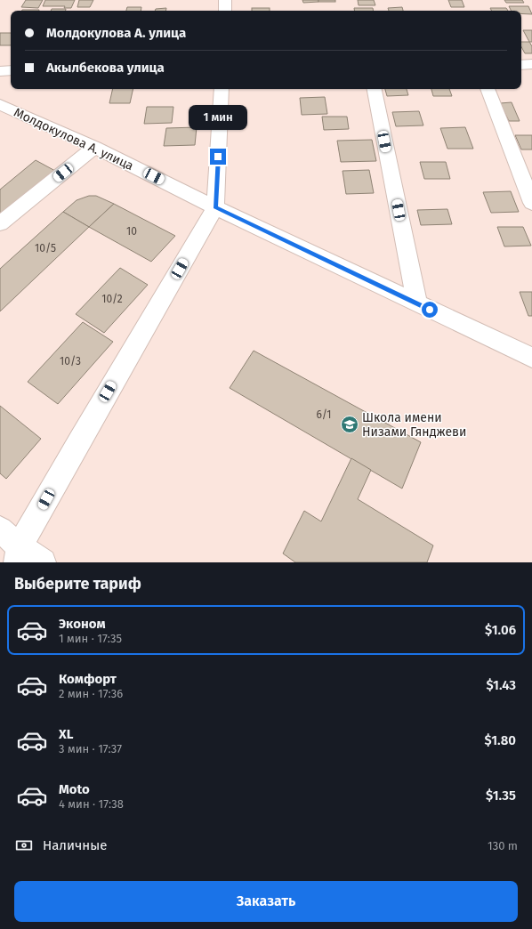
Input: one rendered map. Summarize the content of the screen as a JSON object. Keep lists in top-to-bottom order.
{
  "streets": {
    "street": ["Молдокулова А. улица"]
  },
  "places": {
    "school or university": ["Школа имени Низами Гянджеви"]
  },
  "house_numbers": [
    "10",
    "10/5",
    "10/2",
    "10/3",
    "6/1"
  ],
  "page": {
    "banner": ["Молдокулова А. улица", "Акылбекова улица"],
    "bubble": "1 мин",
    "heading": "Выберите тариф",
    "list": [
      {
        "name": "Эконом",
        "note": "1 мин · 17:35",
        "value": "$1.06"
      },
      {
        "name": "Комфорт",
        "note": "2 мин · 17:36",
        "value": "$1.43"
      },
      {
        "name": "XL",
        "note": "3 мин · 17:37",
        "value": "$1.80"
      },
      {
        "name": "Moto",
        "note": "4 мин · 17:38",
        "value": "$1.35"
      }
    ],
    "pay": ["Наличные", "130 m"],
    "buttons": "Заказать"
  }
}
